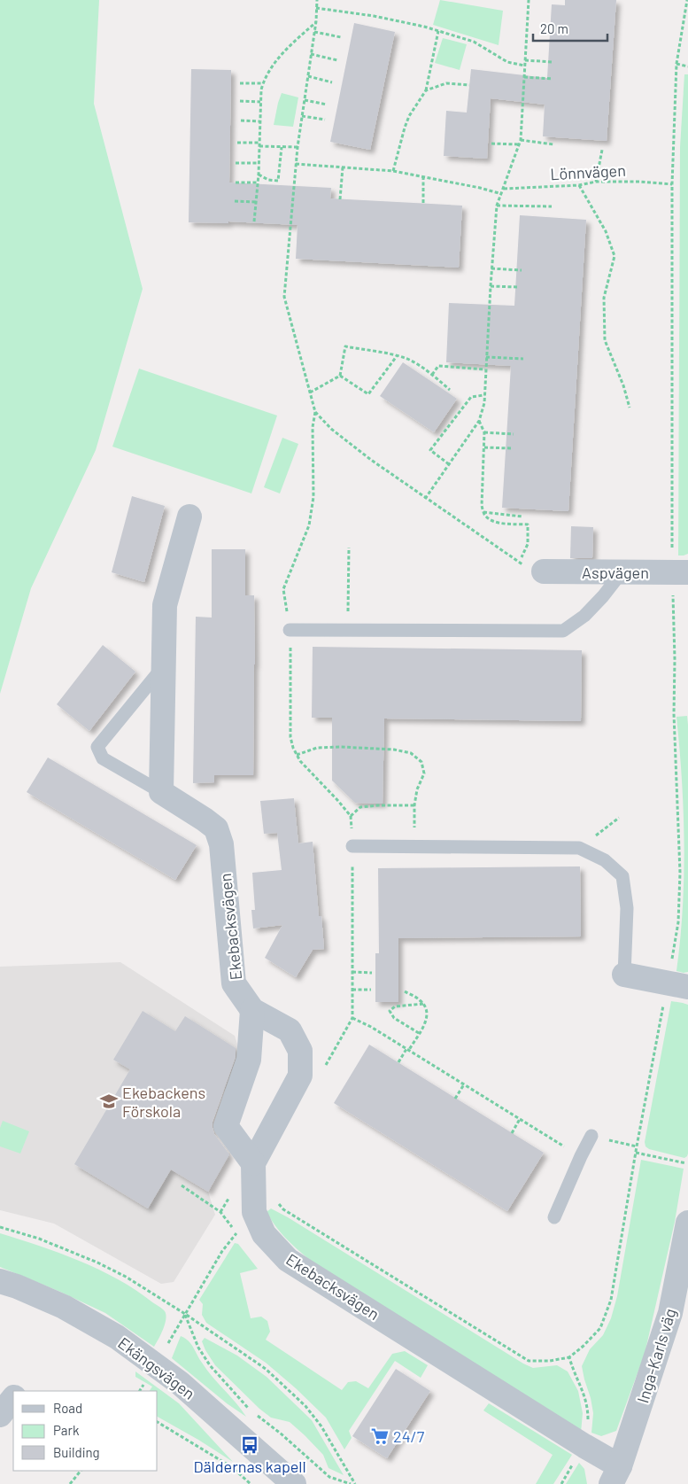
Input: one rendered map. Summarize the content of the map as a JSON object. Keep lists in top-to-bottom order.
{
  "streets": {
    "street": [
      "Aspvägen",
      "Ekebacksvägen",
      "Inga-Karls väg",
      "Ekängsvägen"
    ],
    "path": ["Lönnvägen"]
  },
  "crossings": [
    ["Ekebacksvägen", "Inga-Karls väg"]
  ],
  "places": {
    "school or university": ["Ekebackens Förskola"],
    "supermarket": ["24/7"],
    "bus stop": ["Däldernas kapell"]
  },
  "legend": ["Road", "Park", "Building"],
  "scale_bar": "20 m"
}
